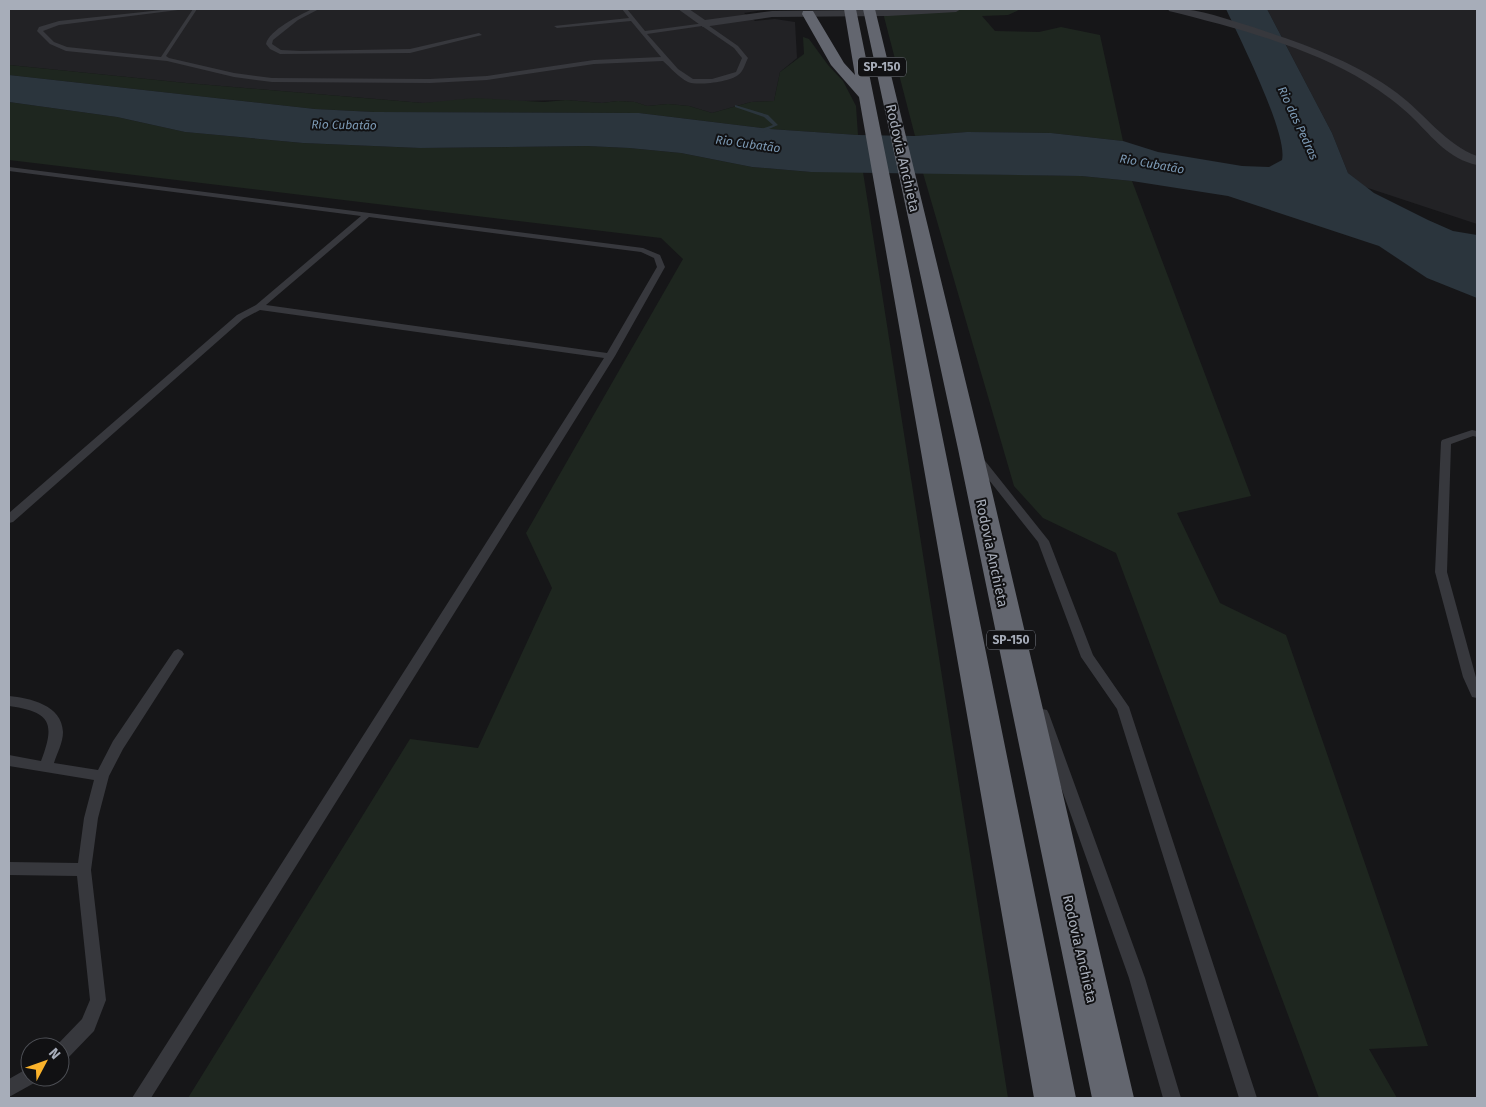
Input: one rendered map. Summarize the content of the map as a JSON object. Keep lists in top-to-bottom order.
{
  "streets": {
    "highway": ["SP-150", "Rodovia Anchieta"]
  },
  "water": ["Rio das Pedras", "Rio Cubatão"],
  "north": "top right"
}
